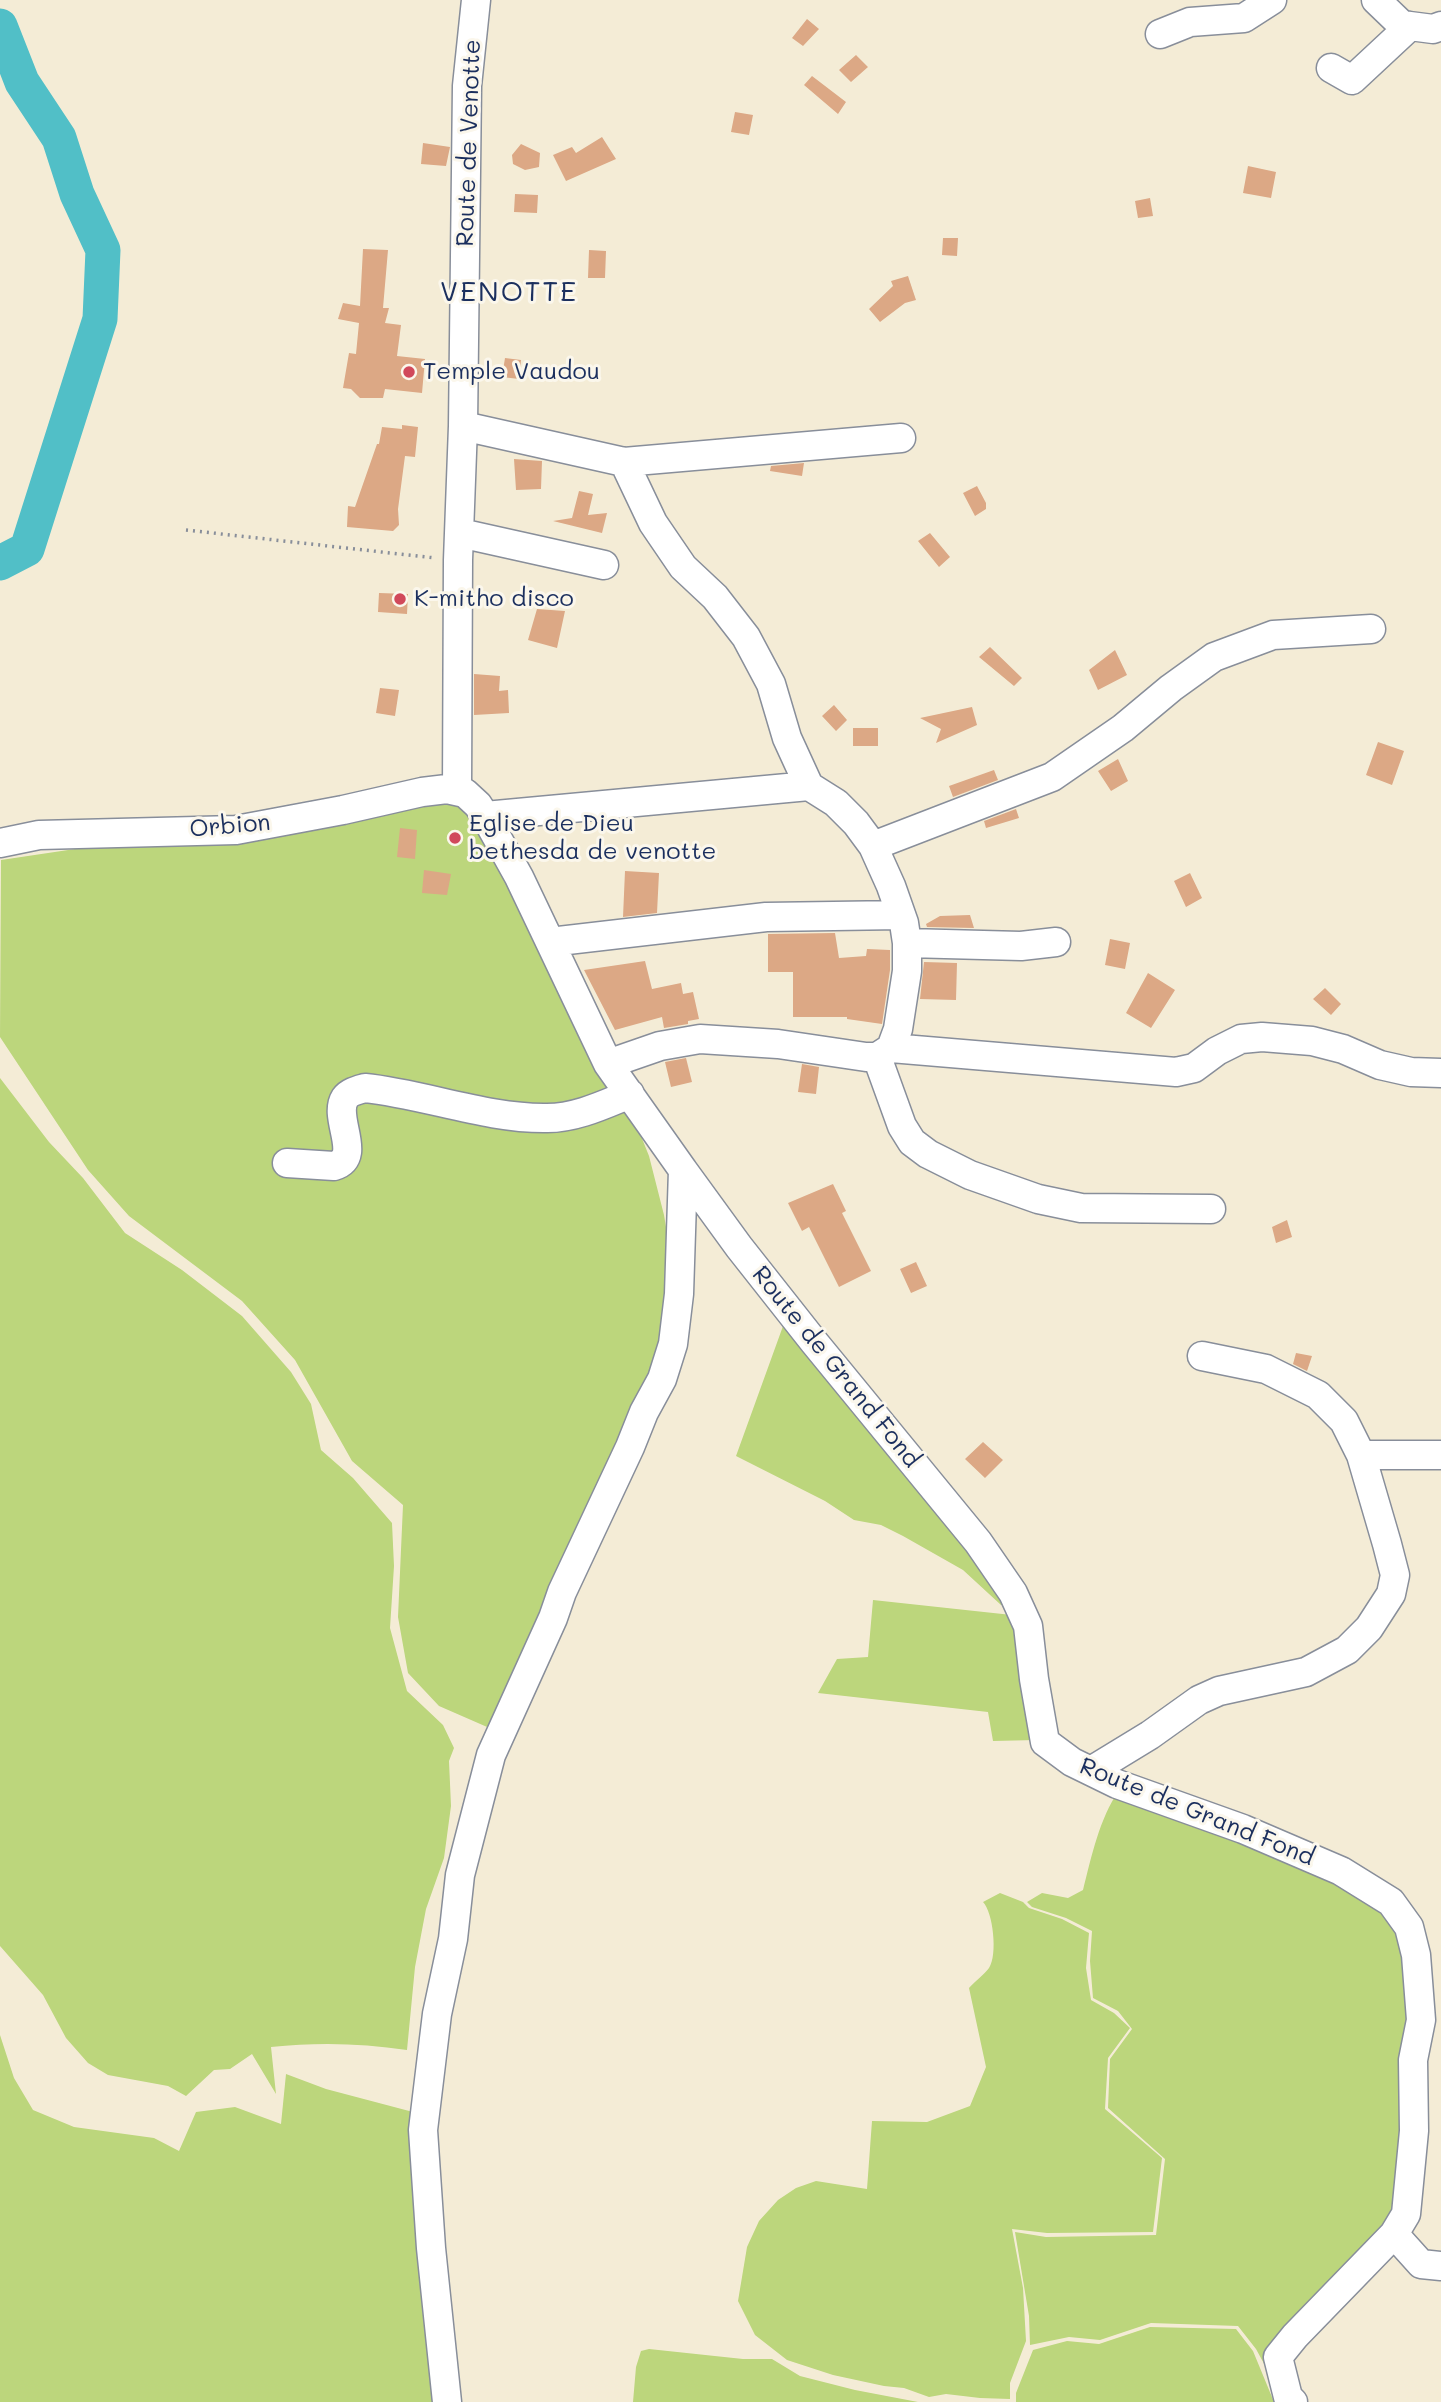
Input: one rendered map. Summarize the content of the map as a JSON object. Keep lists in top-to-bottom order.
{
  "streets": {
    "street": ["Route de Venotte", "Orbion", "Route de Grand Fond"]
  },
  "crossings": [
    ["Route de Venotte", "Orbion"],
    ["Route de Venotte", "Route de Grand Fond"],
    ["Orbion", "Route de Grand Fond"]
  ],
  "districts": ["VENOTTE"],
  "places": ["Temple Vaudou", "K-mitho disco", "Eglise de Dieu bethesda de venotte"]
}
